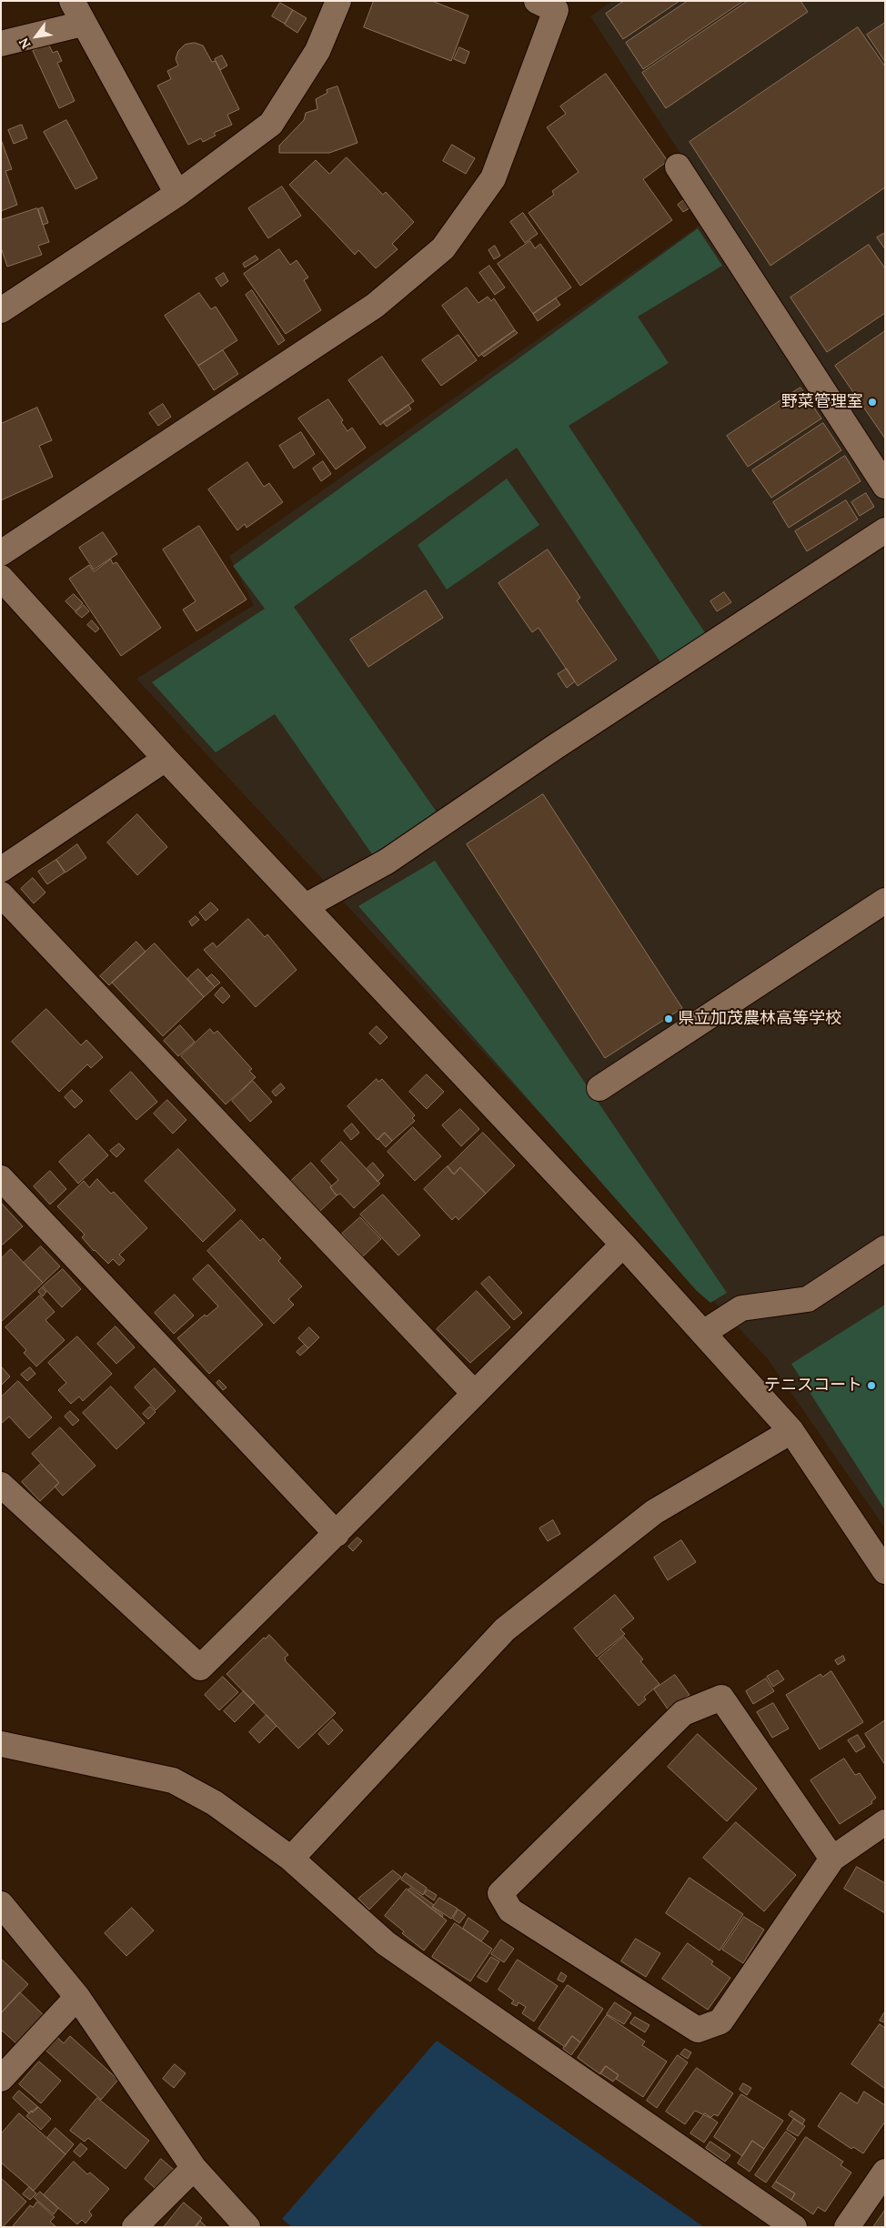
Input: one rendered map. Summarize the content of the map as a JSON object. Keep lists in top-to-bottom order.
{
  "places": ["野菜管理室", "県立加茂農林高等学校", "テニスコート"],
  "north": "bottom left"
}
